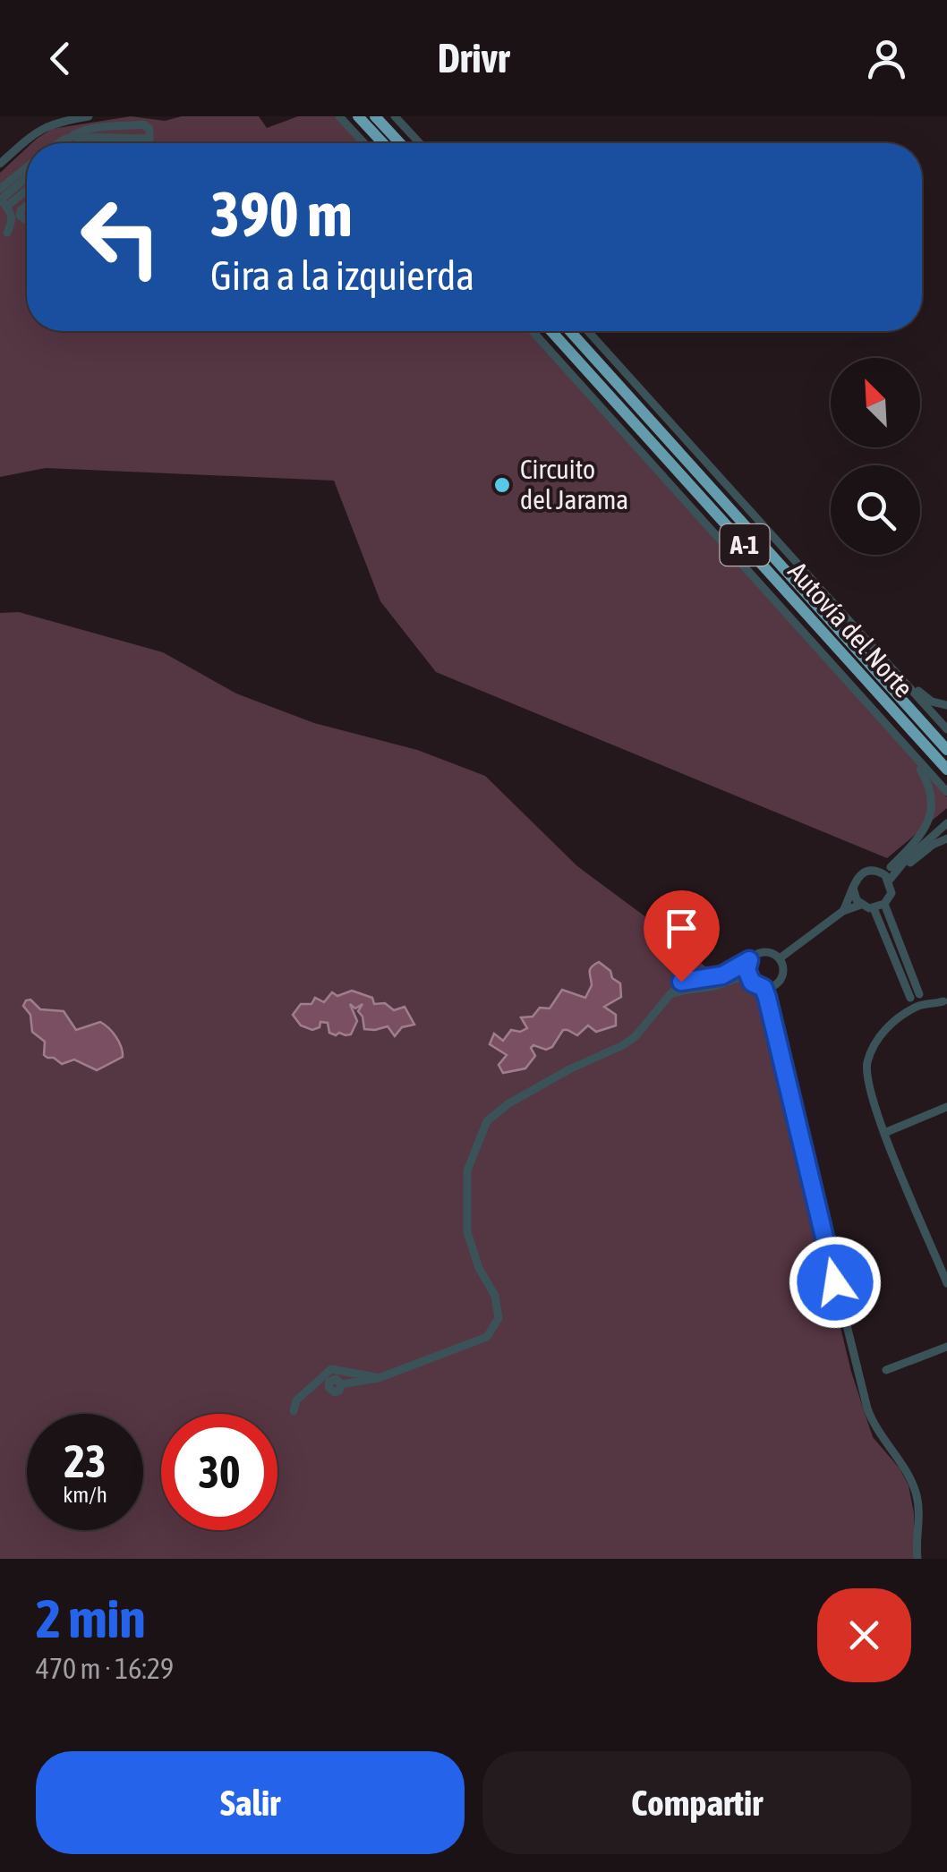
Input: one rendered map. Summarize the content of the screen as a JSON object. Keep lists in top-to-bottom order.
{
  "streets": {
    "highway": ["A-1", "Autovía del Norte"]
  },
  "places": ["Circuito del Jarama"],
  "north": "top left",
  "page": {
    "header": "Drivr",
    "turn": ["390 m", "Gira a la izquierda"],
    "speed": "23 km/h",
    "limit": "30",
    "heading": ["2 min", "470 m · 16:29"],
    "buttons": ["Salir", "Compartir"]
  }
}
